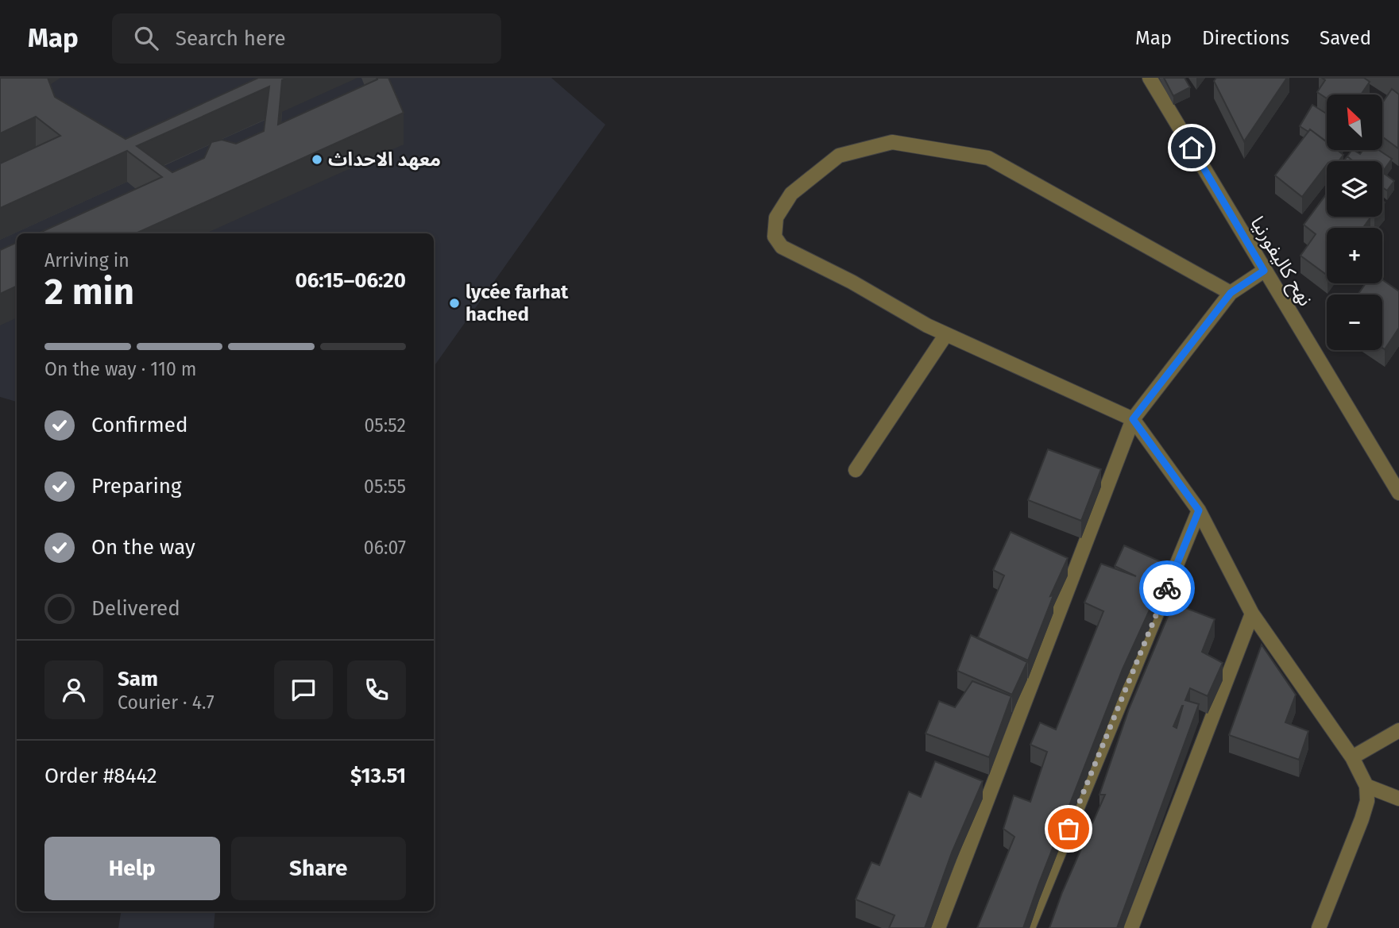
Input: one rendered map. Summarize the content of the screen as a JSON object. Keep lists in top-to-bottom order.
{
  "streets": {
    "street": ["نهح كاليفورنيا"]
  },
  "places": ["معهد الاحداث", "lycée farhat hached"],
  "north": "top left",
  "page": {
    "header": "Map",
    "search": "Search here",
    "nav": ["Map", "Directions", "Saved"],
    "map_buttons": ["+", "−"],
    "heading": ["2 min", "Arriving in", "06:15–06:20"],
    "panel": [
      "Sam",
      "Courier · 4.7",
      "Order #8442",
      "$13.51"
    ],
    "bar": "On the way · 110 m",
    "list": [
      ["Confirmed", "05:52"],
      ["Preparing", "05:55"],
      ["On the way", "06:07"],
      "Delivered"
    ],
    "buttons": ["Help", "Share"]
  }
}
